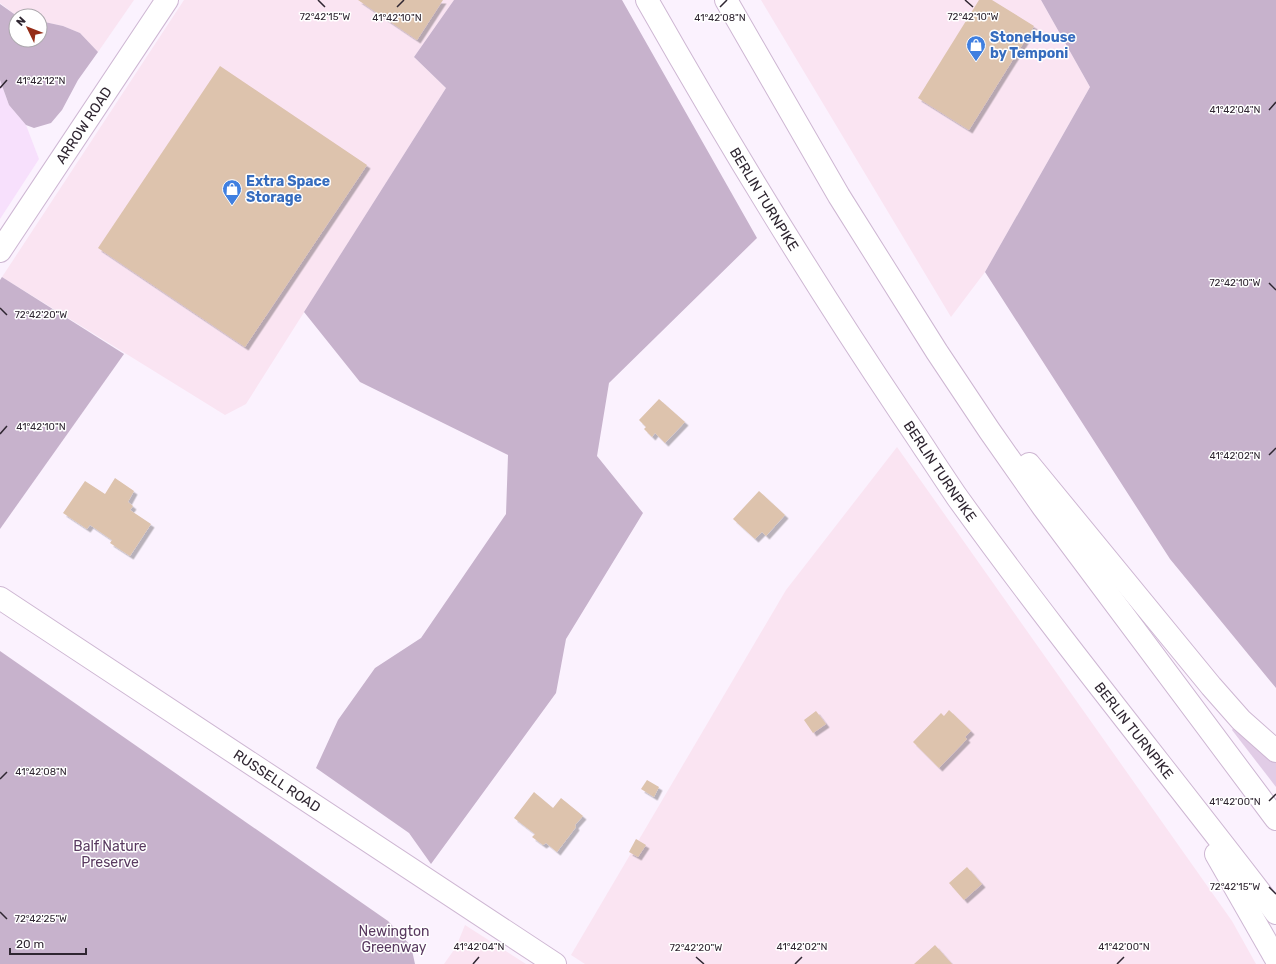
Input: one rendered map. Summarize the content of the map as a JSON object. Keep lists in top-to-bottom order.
{
  "streets": {
    "main road": ["ARROW ROAD", "BERLIN TURNPIKE", "RUSSELL ROAD"]
  },
  "parks": ["Balf Nature Preserve", "Newington Greenway"],
  "places": {
    "shop": ["StoneHouse by Temponi", "Extra Space Storage"]
  },
  "scale_bar": "20 m",
  "north": "top left",
  "coordinates": [
    "72°42'15\"W",
    "72°42'10\"W",
    "41°42'10\"N",
    "41°42'08\"N",
    "41°42'12\"N",
    "41°42'04\"N",
    "72°42'20\"W",
    "41°42'02\"N",
    "41°42'00\"N",
    "72°42'25\"W"
  ]
}
